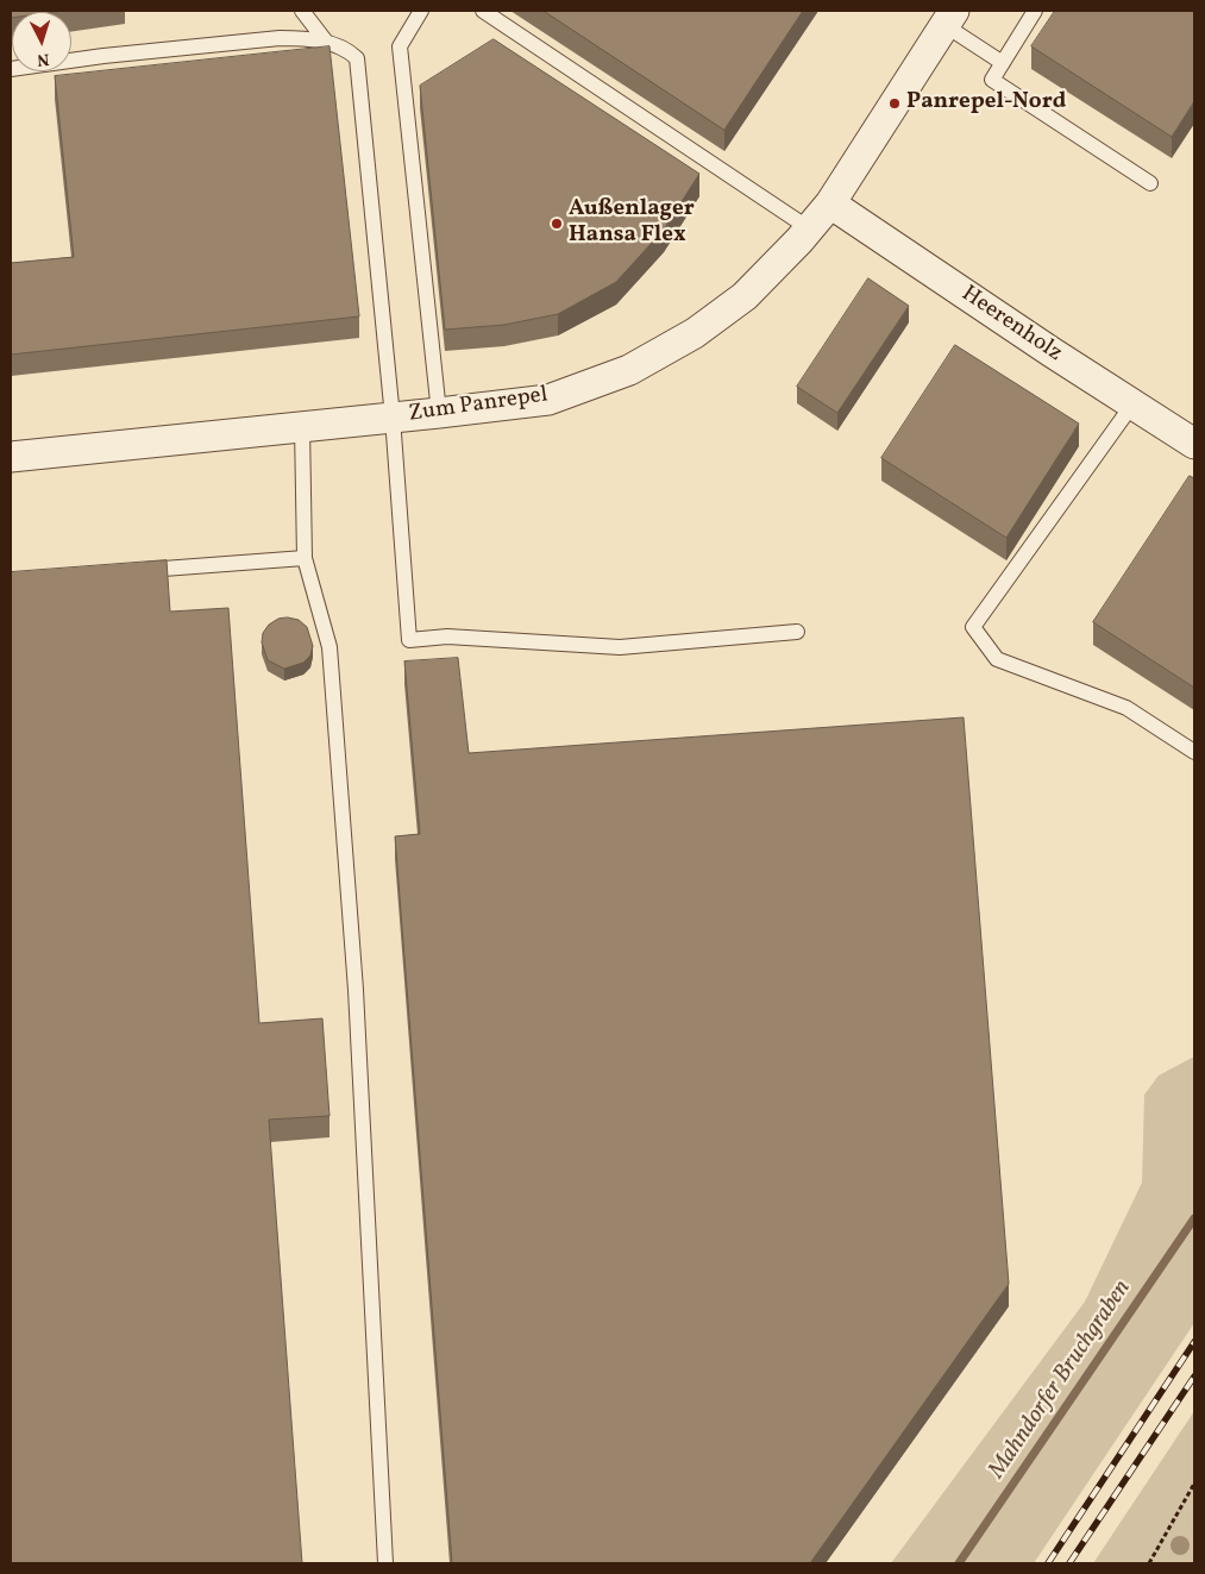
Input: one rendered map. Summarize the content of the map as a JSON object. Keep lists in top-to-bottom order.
{
  "streets": {
    "street": ["Heerenholz", "Zum Panrepel"]
  },
  "crossings": [
    ["Heerenholz", "Zum Panrepel"]
  ],
  "water": ["Mahndorfer Bruchgraben"],
  "places": ["Panrepel-Nord", "Außenlager Hansa Flex"],
  "north": "bottom"
}
